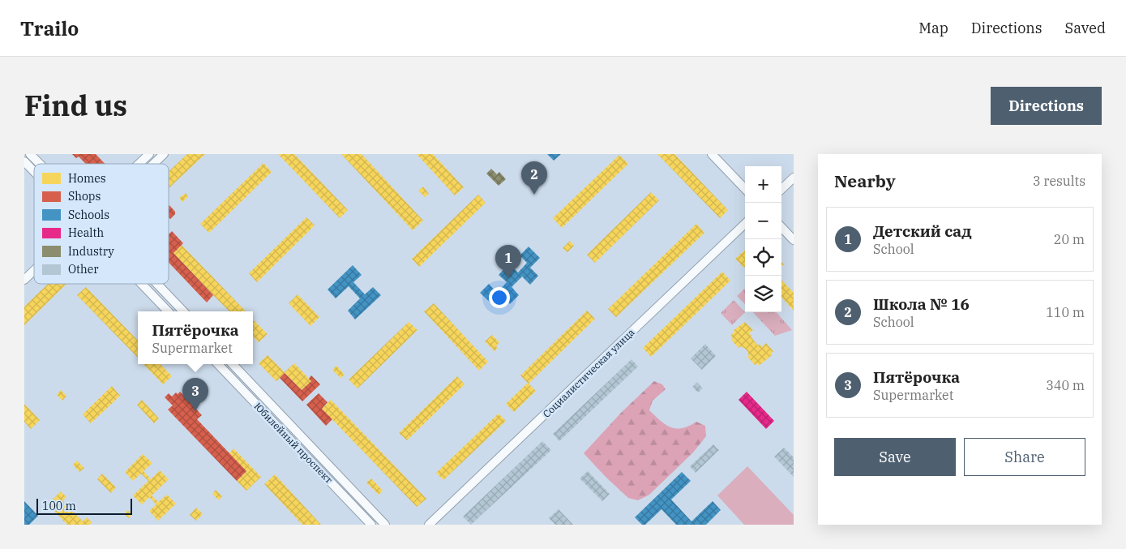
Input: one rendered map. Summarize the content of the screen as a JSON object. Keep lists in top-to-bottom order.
{
  "streets": {
    "main road": ["Социалистическая улица", "Юбилейный проспект"]
  },
  "legend": [
    "Homes",
    "Shops",
    "Schools",
    "Health",
    "Industry",
    "Other"
  ],
  "scale_bar": "100 m",
  "page": {
    "header": "Trailo",
    "nav": ["Map", "Directions", "Saved"],
    "title": "Find us",
    "buttons": [
      "Directions",
      ["Save", "Share"]
    ],
    "heading": ["Nearby", "3 results"],
    "pins": ["2", "1", "3"],
    "map_buttons": ["+", "−"],
    "list": [
      {
        "mark": "1",
        "name": "Детский сад",
        "note": "School",
        "value": "20 m"
      },
      {
        "mark": "2",
        "name": "Школа № 16",
        "note": "School",
        "value": "110 m"
      },
      {
        "mark": "3",
        "name": "Пятёрочка",
        "note": "Supermarket",
        "value": "340 m"
      }
    ],
    "popup": ["Пятёрочка", "Supermarket"],
    "scale": "100 m"
  }
}
